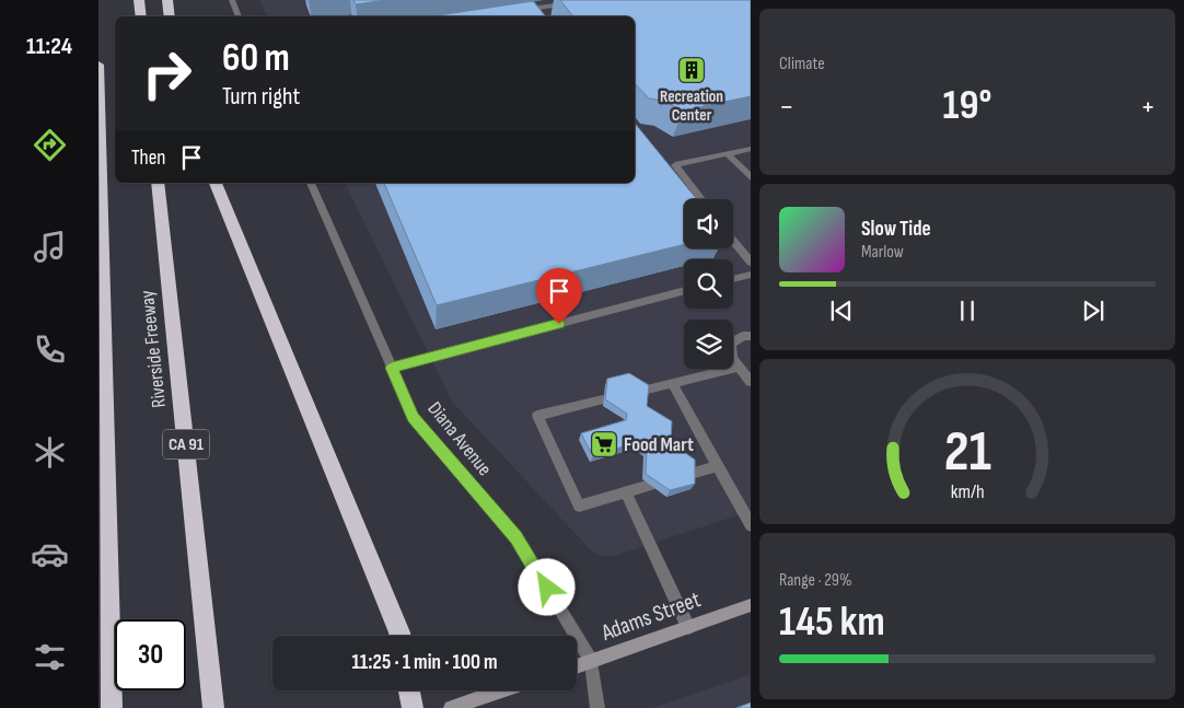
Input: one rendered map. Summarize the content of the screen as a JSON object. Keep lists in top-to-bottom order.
{
  "streets": {
    "highway": ["Riverside Freeway", "CA 91"],
    "main road": ["Adams Street"],
    "street": ["Diana Avenue"]
  },
  "crossings": [
    ["Diana Avenue", "Adams Street"]
  ],
  "places": {
    "building": ["Recreation Center"],
    "supermarket": ["Food Mart"]
  },
  "page": {
    "tabs": "11:24",
    "tile": [
      "Climate",
      ["Range · 29%", "145 km"]
    ],
    "turn": ["60 m", "Turn right"],
    "heat": ["−", "19°", "+"],
    "then": "Then",
    "song": ["Slow Tide", "Marlow"],
    "limit": "30",
    "trip": "11:25 · 1 min · 100 m",
    "gauge": ["21", "km/h"]
  }
}
